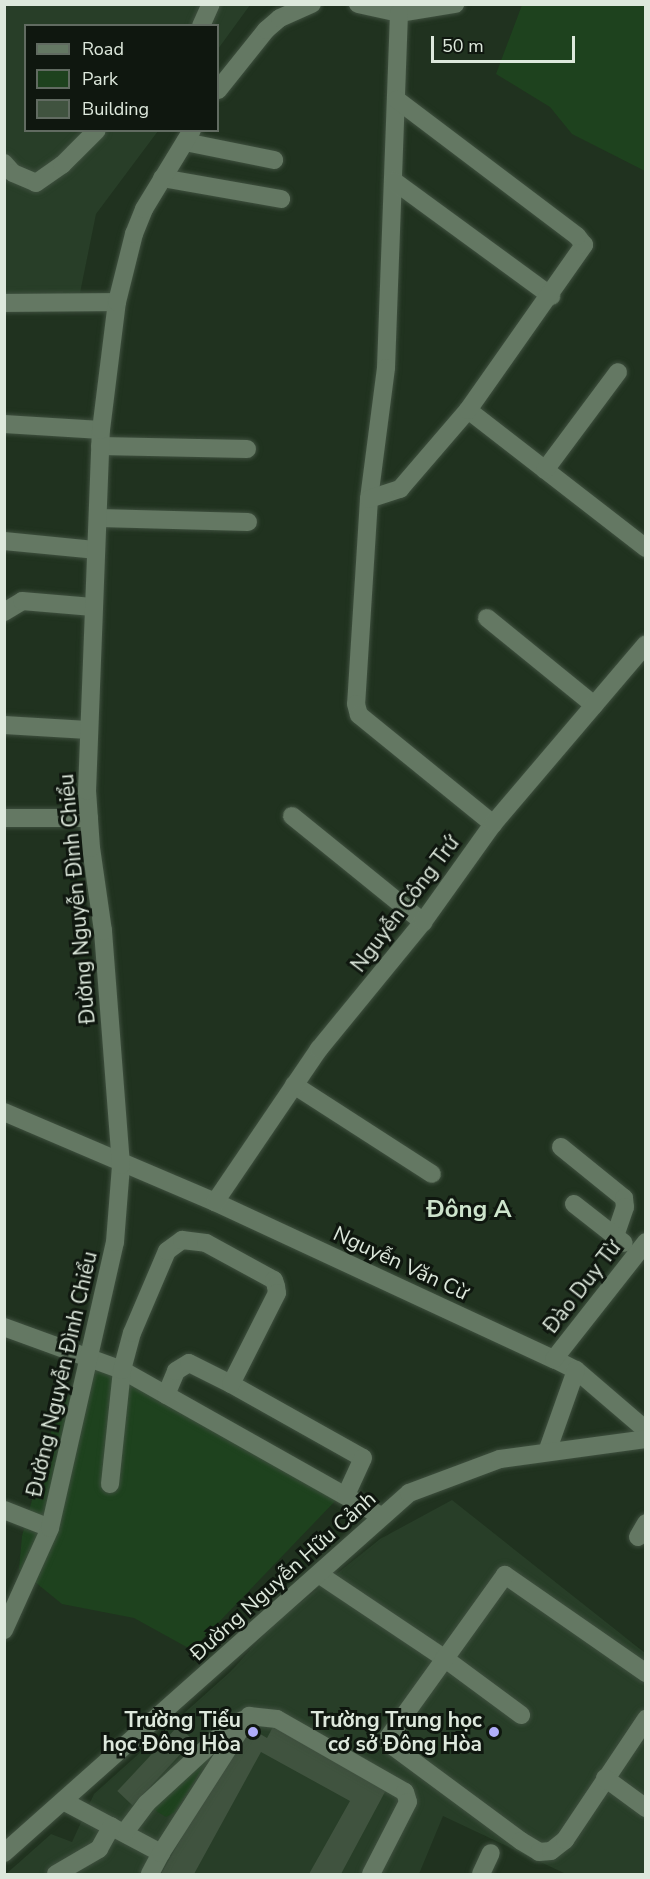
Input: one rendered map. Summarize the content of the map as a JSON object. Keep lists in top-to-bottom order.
{
  "streets": {
    "street": [
      "Đường Nguyễn Đình Chiểu",
      "Nguyễn Công Trứ",
      "Nguyễn Văn Cừ",
      "Đào Duy Từ",
      "Đường Nguyễn Hữu Cảnh"
    ]
  },
  "crossings": [
    ["Đường Nguyễn Đình Chiểu", "Nguyễn Văn Cừ"],
    ["Nguyễn Công Trứ", "Nguyễn Văn Cừ"],
    ["Nguyễn Văn Cừ", "Đào Duy Từ"]
  ],
  "districts": ["Đông A"],
  "places": ["Trường Tiểu học Đông Hòa", "Trường Trung học cơ sở Đông Hòa"],
  "legend": ["Road", "Park", "Building"],
  "scale_bar": "50 m"
}
